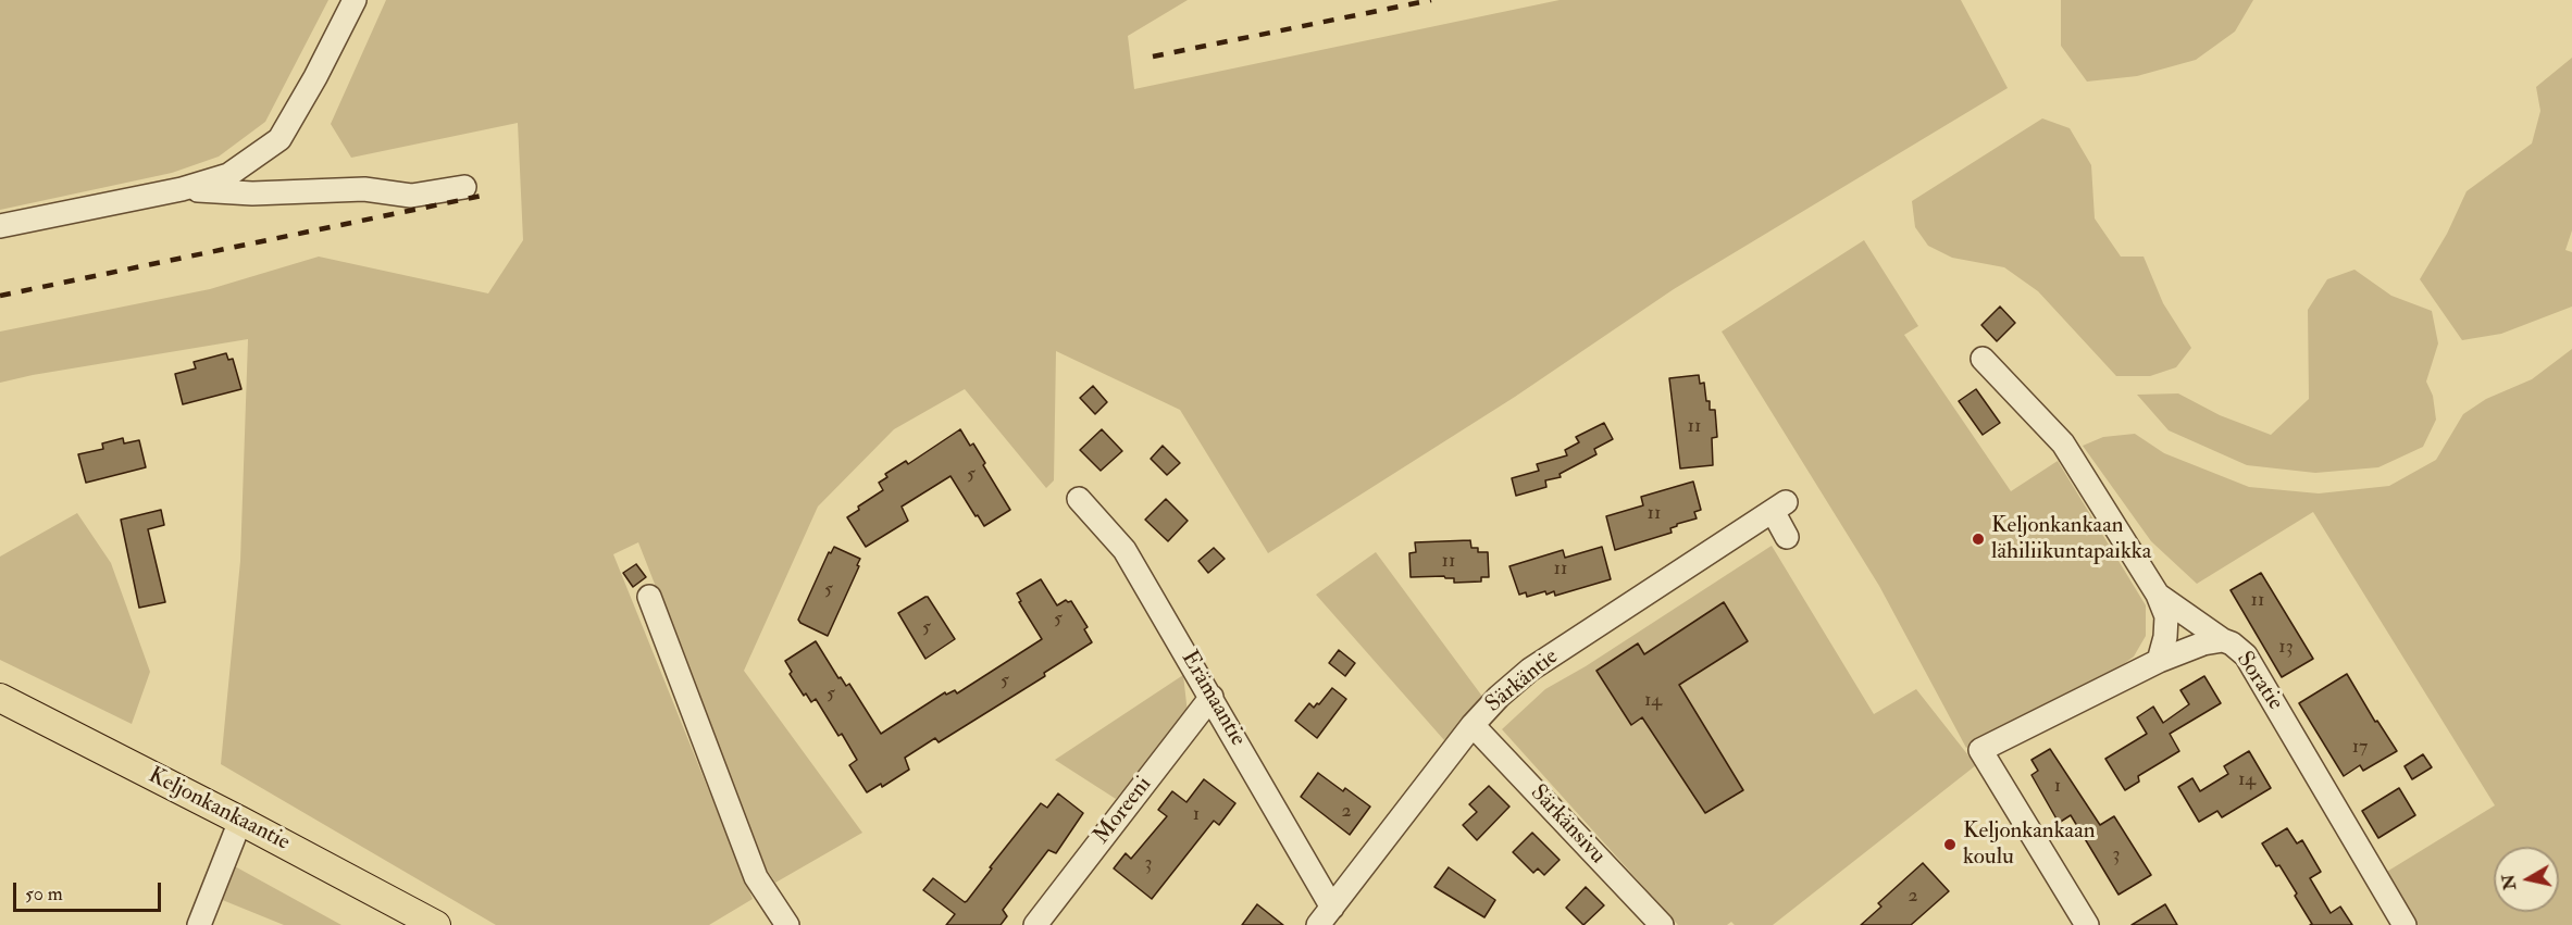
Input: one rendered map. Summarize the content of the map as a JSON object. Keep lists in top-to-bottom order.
{
  "streets": {
    "main road": ["Keljonkankaantie"],
    "street": [
      "Särkäntie",
      "Soratie",
      "Erämaantie",
      "Moreeni",
      "Särkänsivu"
    ]
  },
  "crossings": [
    ["Särkäntie", "Erämaantie"],
    ["Särkäntie", "Särkänsivu"],
    ["Erämaantie", "Moreeni"]
  ],
  "places": ["Keljonkankaan lähiliikuntapaikka", "Keljonkankaan koulu"],
  "house_numbers": [
    "11",
    "5",
    "11",
    "11",
    "11",
    "5",
    "11",
    "5",
    "5",
    "13",
    "5",
    "5",
    "14",
    "17",
    "14",
    "1",
    "2",
    "1",
    "3",
    "3",
    "2"
  ],
  "scale_bar": "50 m",
  "north": "left"
}
